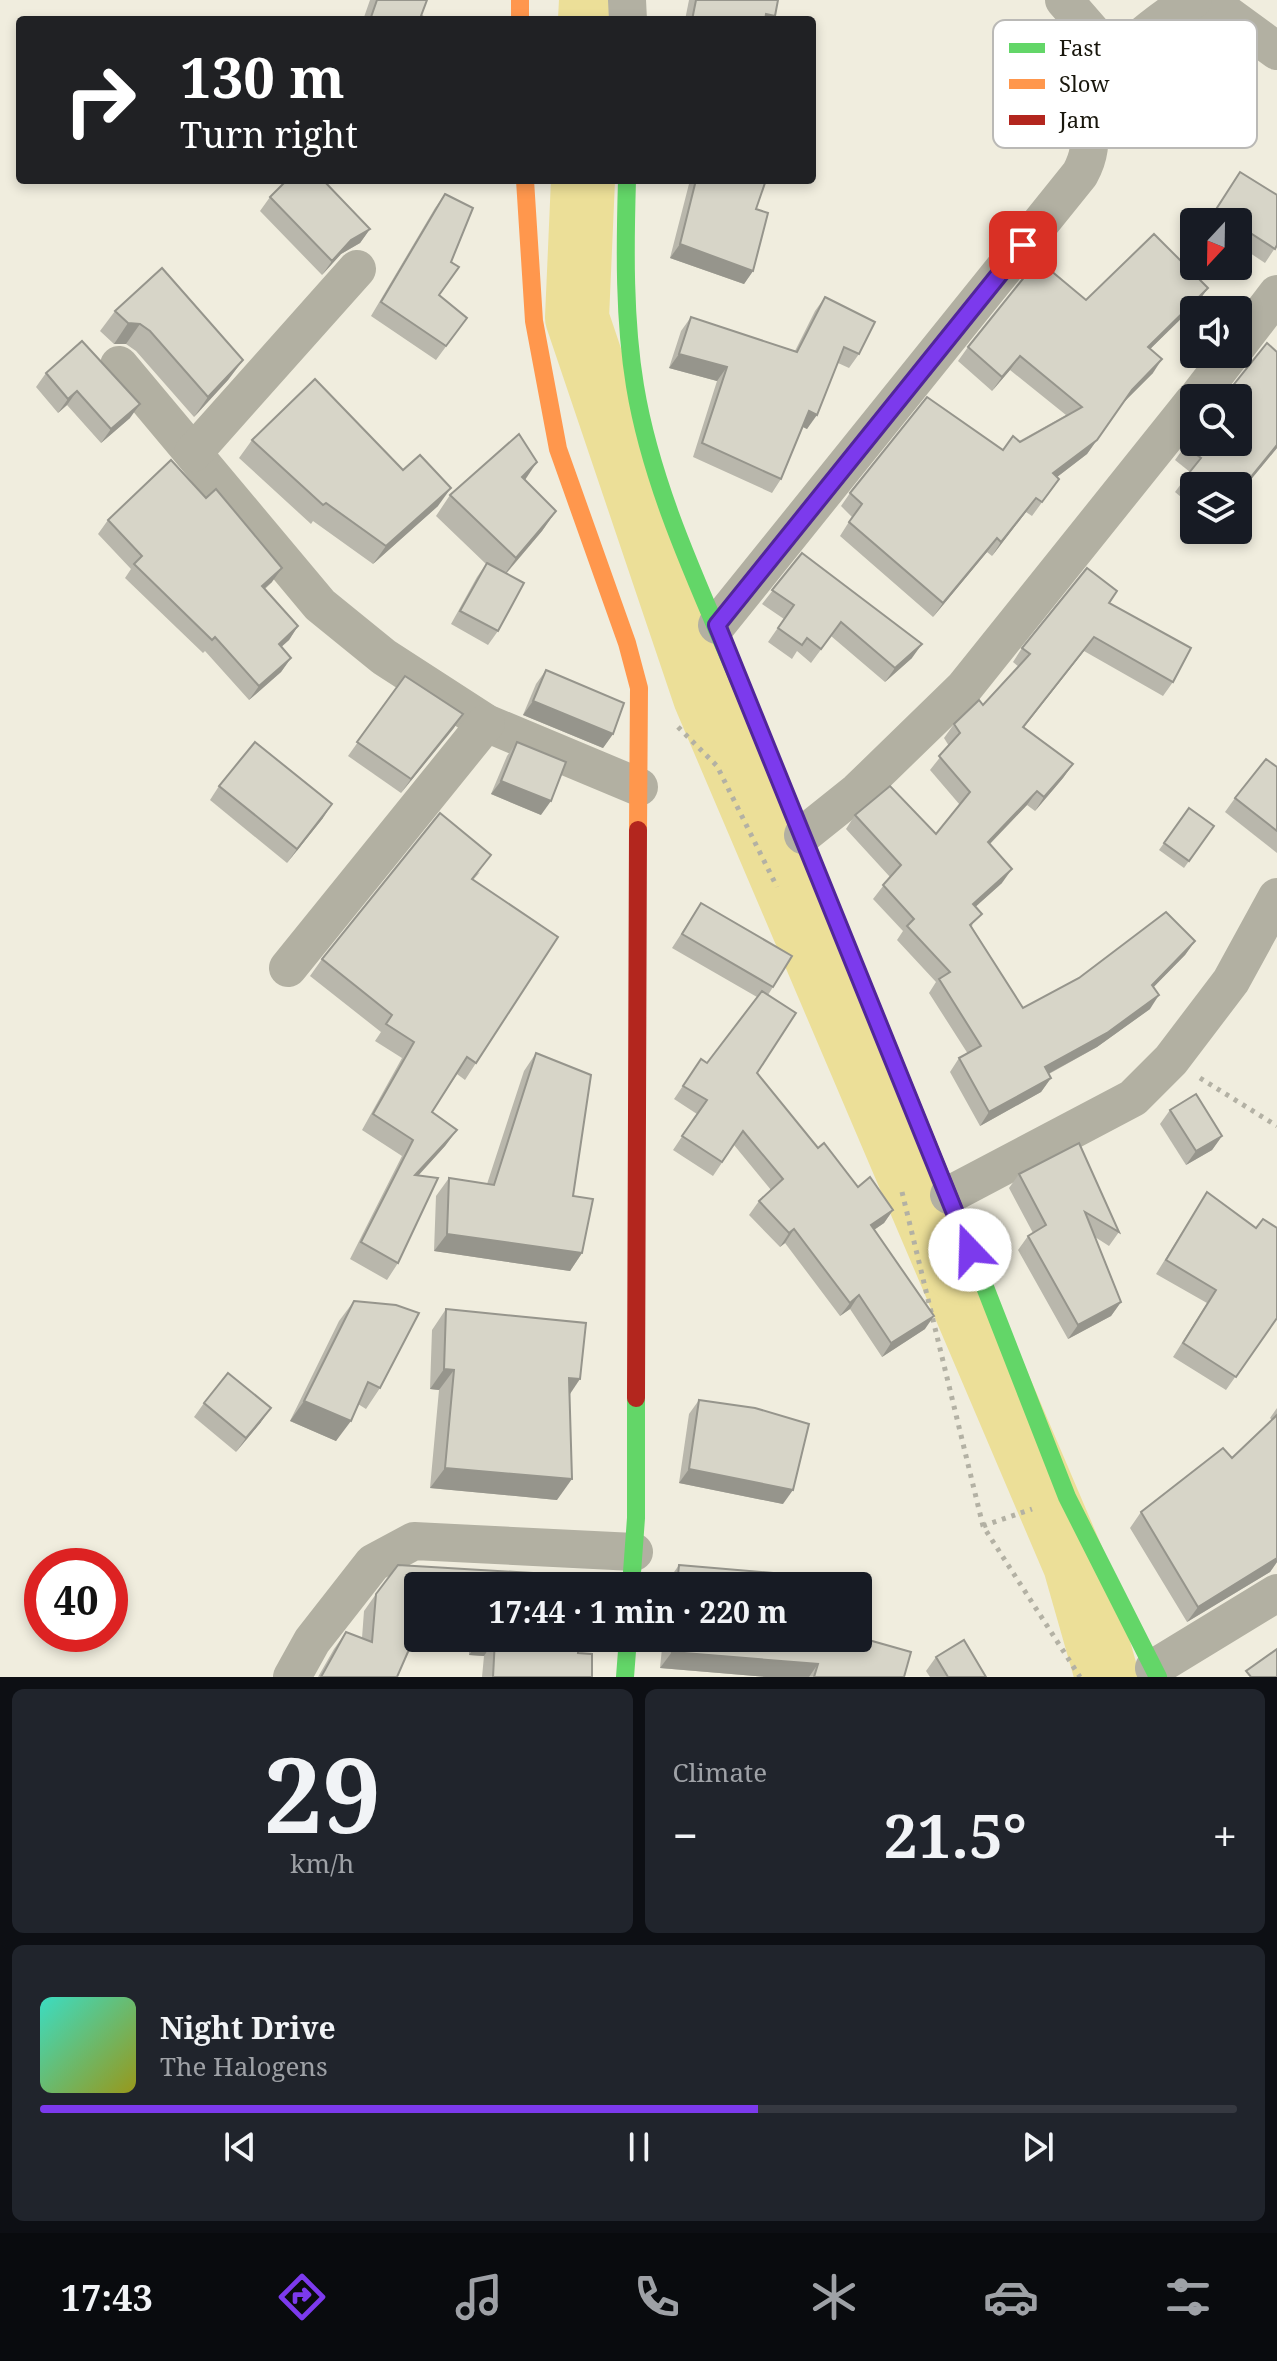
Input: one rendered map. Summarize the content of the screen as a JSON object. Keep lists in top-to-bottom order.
{
  "legend": ["Fast", "Slow", "Jam"],
  "north": "bottom",
  "page": {
    "turn": ["130 m", "Turn right"],
    "limit": "40",
    "trip": "17:44 · 1 min · 220 m",
    "tile": [
      ["29", "km/h"],
      "Climate"
    ],
    "heat": ["−", "21.5°", "+"],
    "song": ["Night Drive", "The Halogens"],
    "tabs": "17:43"
  }
}
